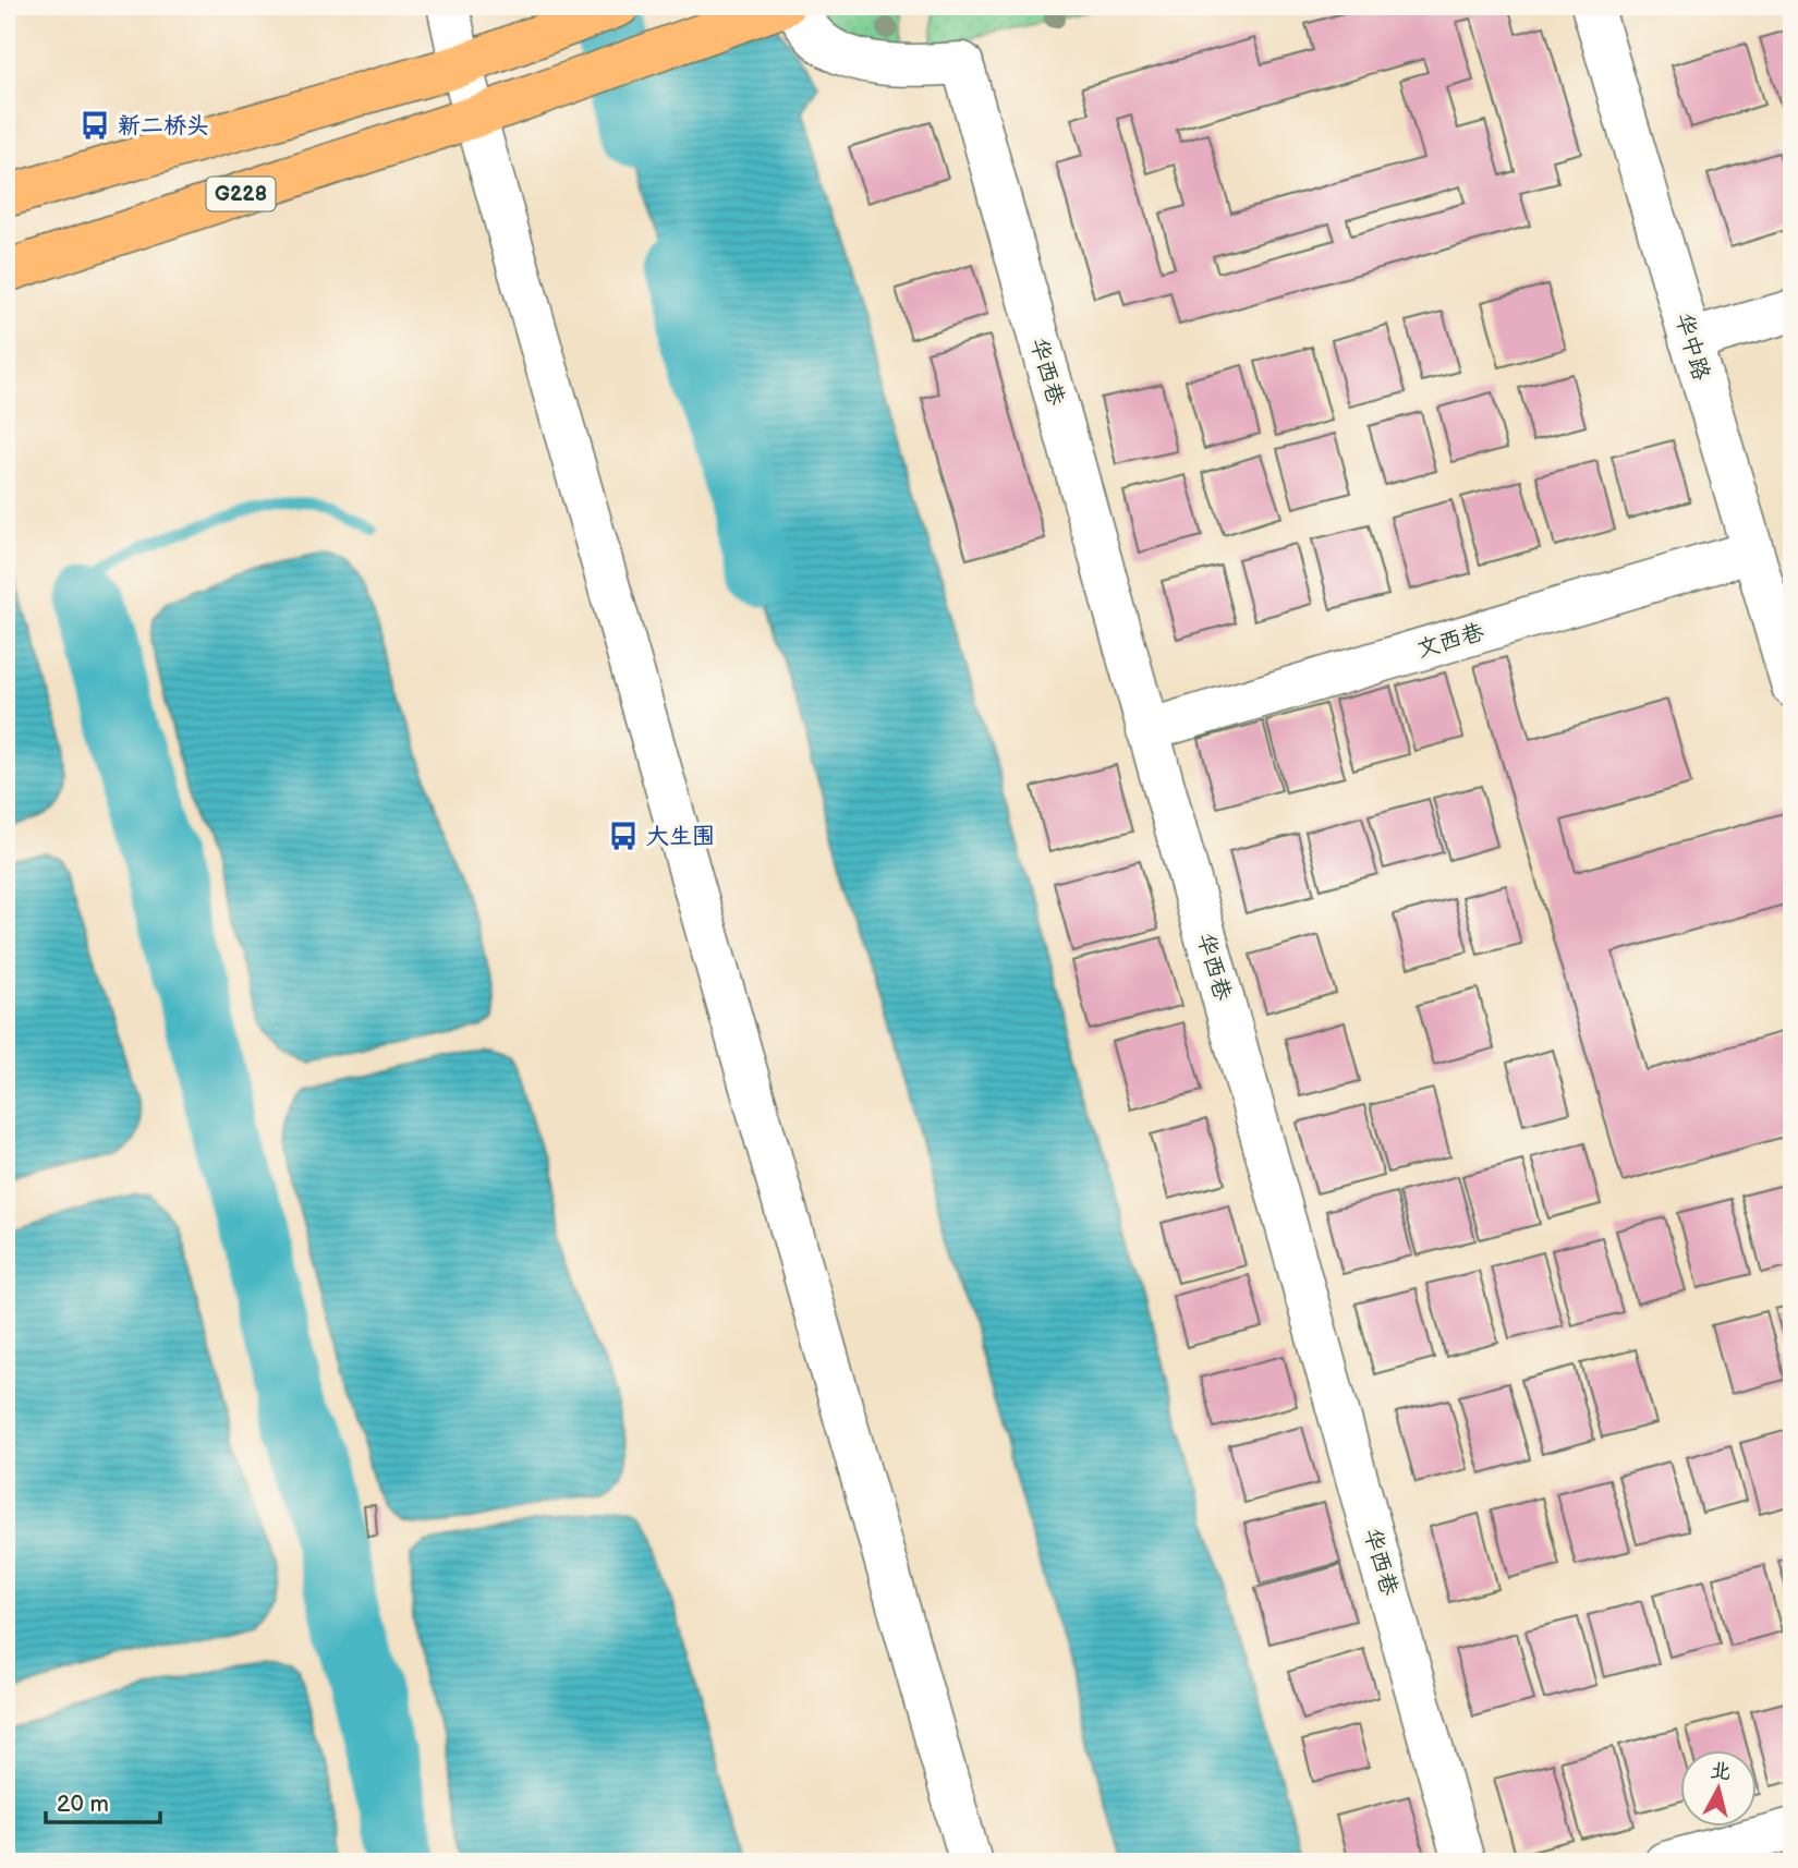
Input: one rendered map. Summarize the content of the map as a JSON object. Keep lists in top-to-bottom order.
{
  "streets": {
    "highway": ["G228"],
    "street": ["华中路", "华西巷", "文西巷"]
  },
  "crossings": [
    ["华中路", "文西巷"],
    ["华西巷", "文西巷"]
  ],
  "places": {
    "bus stop": ["新二桥头", "大生围"]
  },
  "scale_bar": "20 m",
  "north": "top"
}
